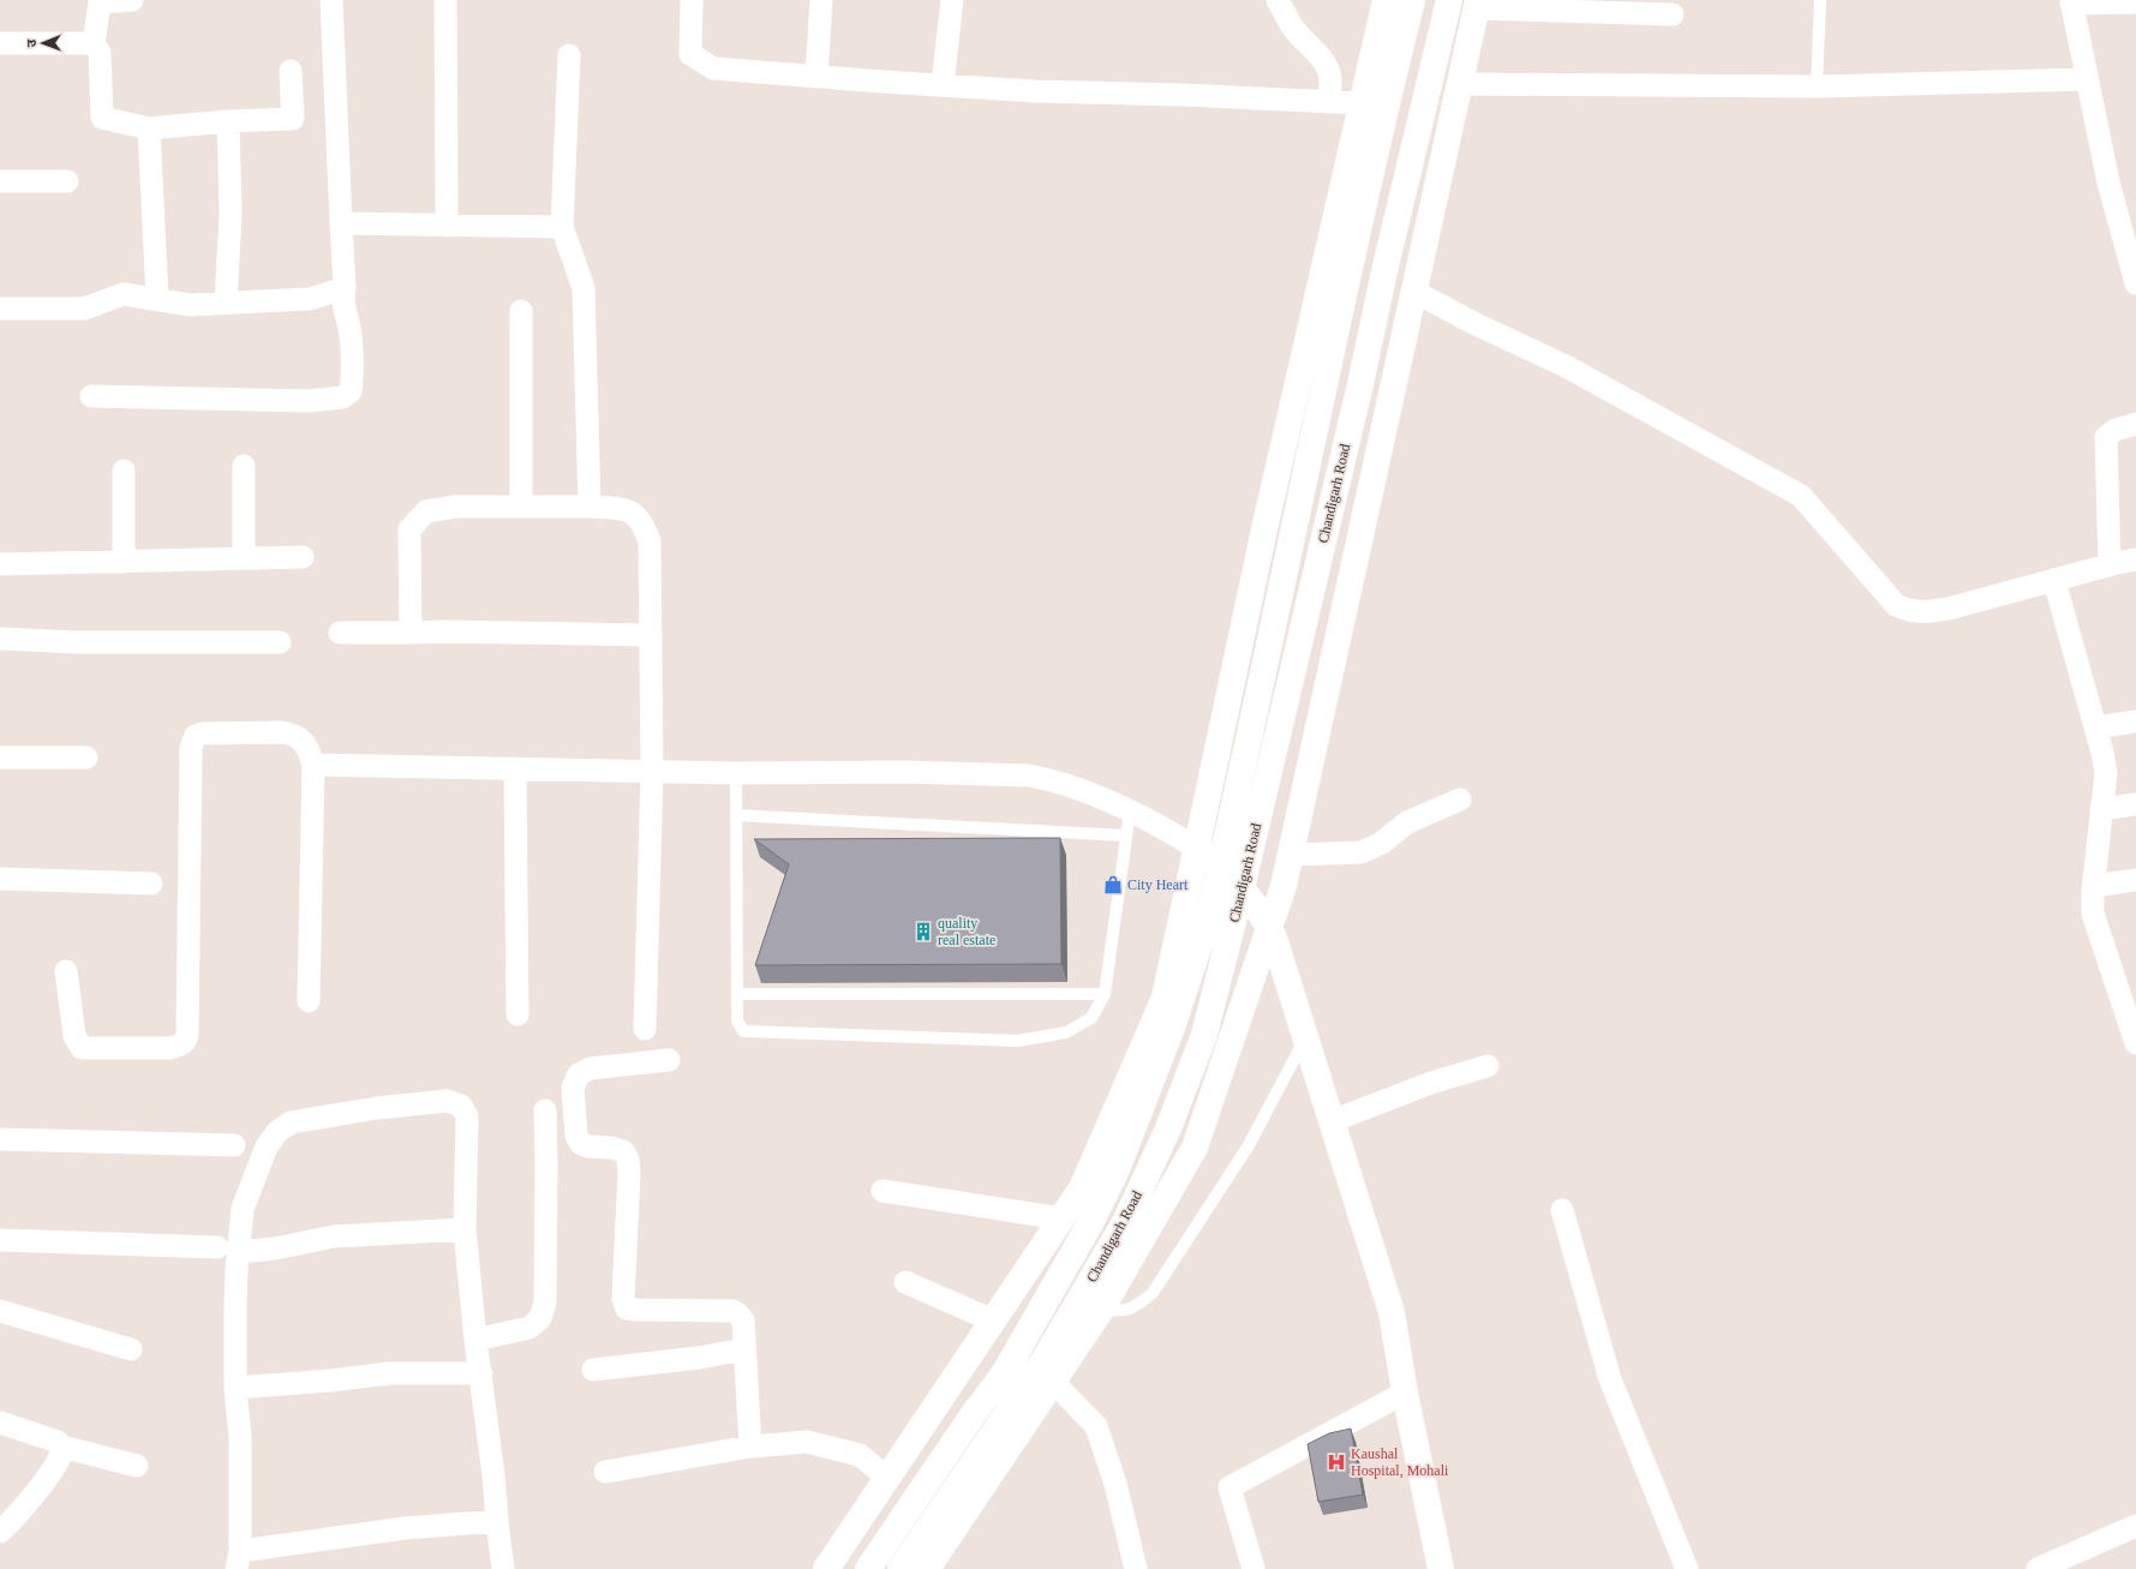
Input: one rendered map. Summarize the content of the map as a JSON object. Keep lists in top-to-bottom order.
{
  "streets": {
    "main road": ["Chandigarh Road"]
  },
  "places": {
    "shop": ["City Heart"],
    "building": ["quality real estate"],
    "hospital": ["Kaushal Hospital, Mohali"]
  },
  "north": "left"
}
